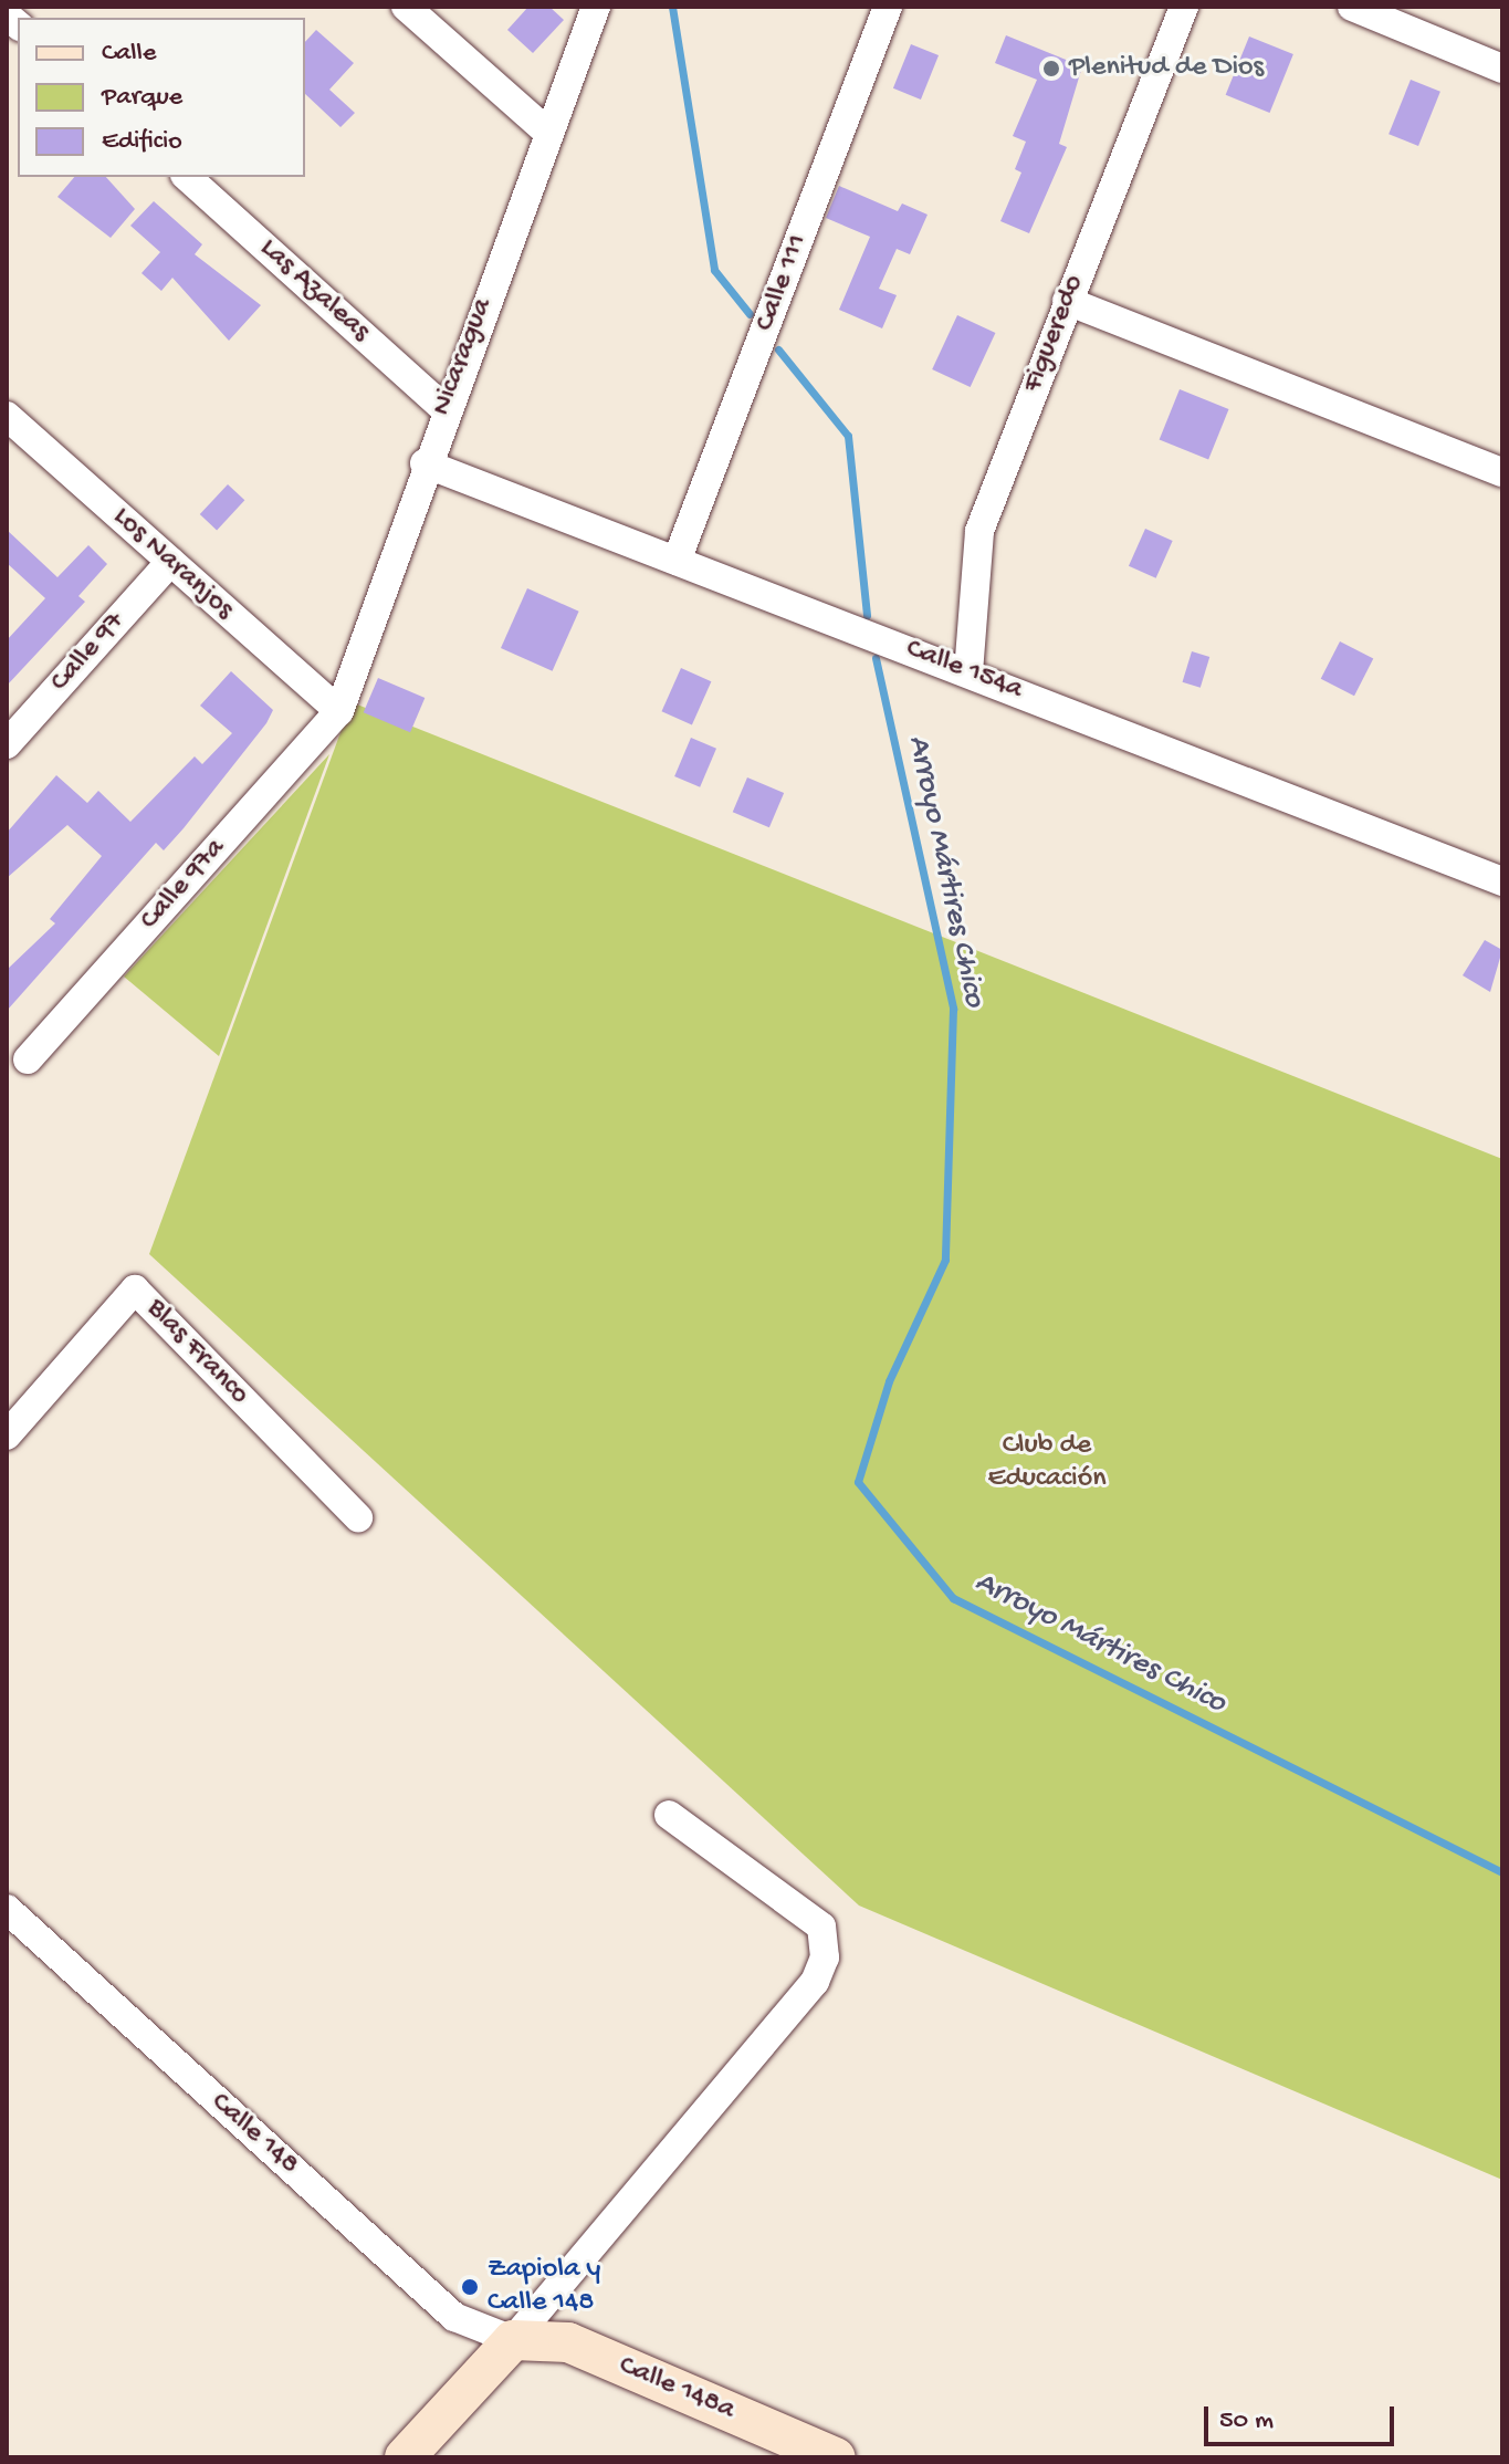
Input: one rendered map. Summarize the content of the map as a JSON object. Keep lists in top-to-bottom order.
{
  "streets": {
    "street": [
      "Calle 111",
      "Las Azaleas",
      "Figueredo",
      "Nicaragua",
      "Los Naranjos",
      "Calle 97",
      "Calle 154a",
      "Calle 97a",
      "Blas Franco",
      "Calle 148",
      "Calle 148a"
    ]
  },
  "crossings": [
    ["Calle 111", "Calle 154a"],
    ["Las Azaleas", "Nicaragua"],
    ["Figueredo", "Calle 154a"],
    ["Nicaragua", "Los Naranjos"],
    ["Nicaragua", "Calle 154a"],
    ["Nicaragua", "Calle 97a"],
    ["Los Naranjos", "Calle 97"],
    ["Los Naranjos", "Calle 97a"],
    ["Calle 148", "Calle 148a"]
  ],
  "water": ["Arroyo Mártires Chico"],
  "parks": ["Club de Educación"],
  "places": ["Plenitud de Dios", "Zapiola y Calle 148"],
  "legend": ["Calle", "Parque", "Edificio"],
  "scale_bar": "50 m"
}
